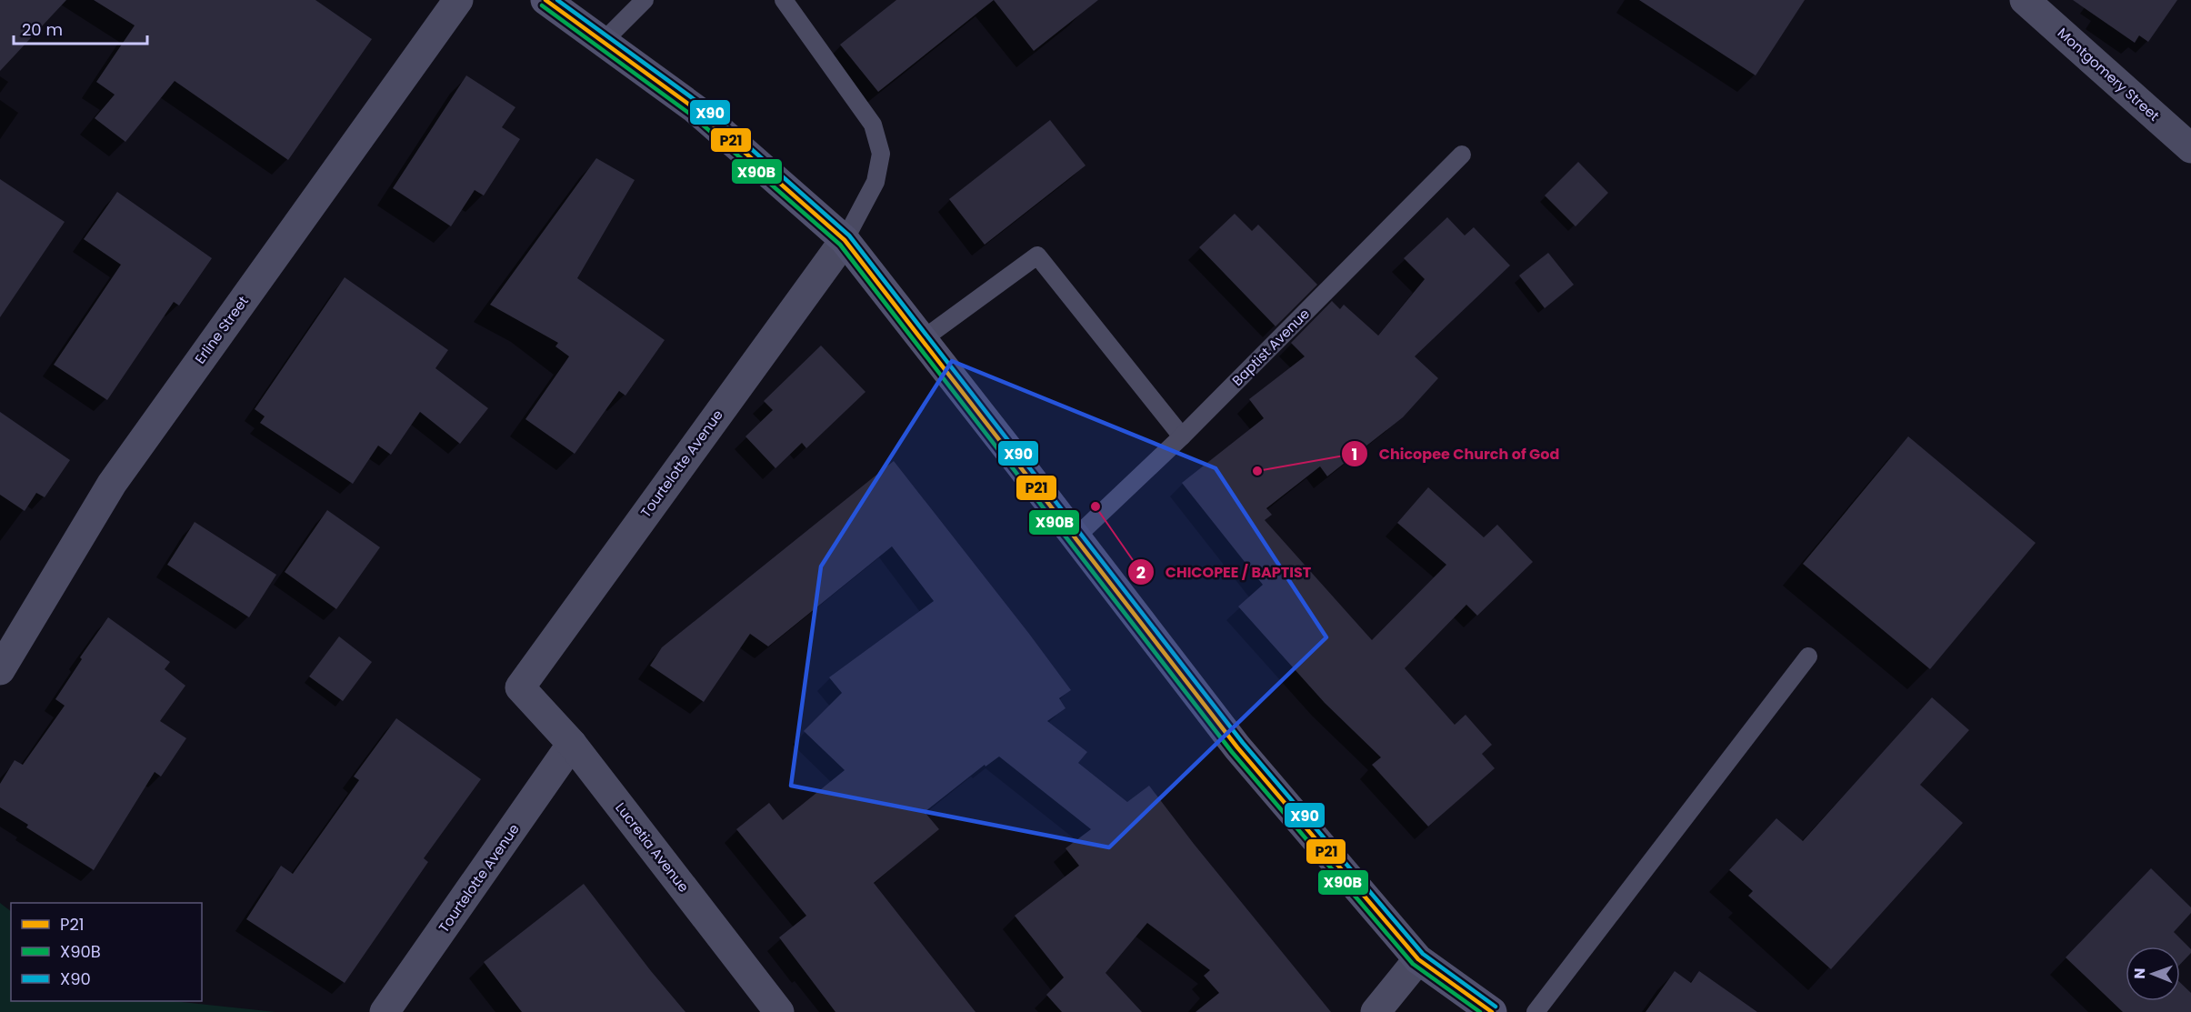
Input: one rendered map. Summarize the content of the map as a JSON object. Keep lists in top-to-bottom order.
{
  "streets": {
    "street": [
      "Montgomery Street",
      "Erline Street",
      "Tourtelotte Avenue",
      "Lucretia Avenue"
    ],
    "lane": ["Baptist Avenue"]
  },
  "crossings": [
    ["Tourtelotte Avenue", "Lucretia Avenue"]
  ],
  "places": ["Chicopee Church of God", "CHICOPEE / BAPTIST"],
  "lines": ["transit line P21", "transit line X90", "transit line X90B"],
  "legend": ["P21", "X90B", "X90"],
  "scale_bar": "20 m",
  "north": "left"
}
